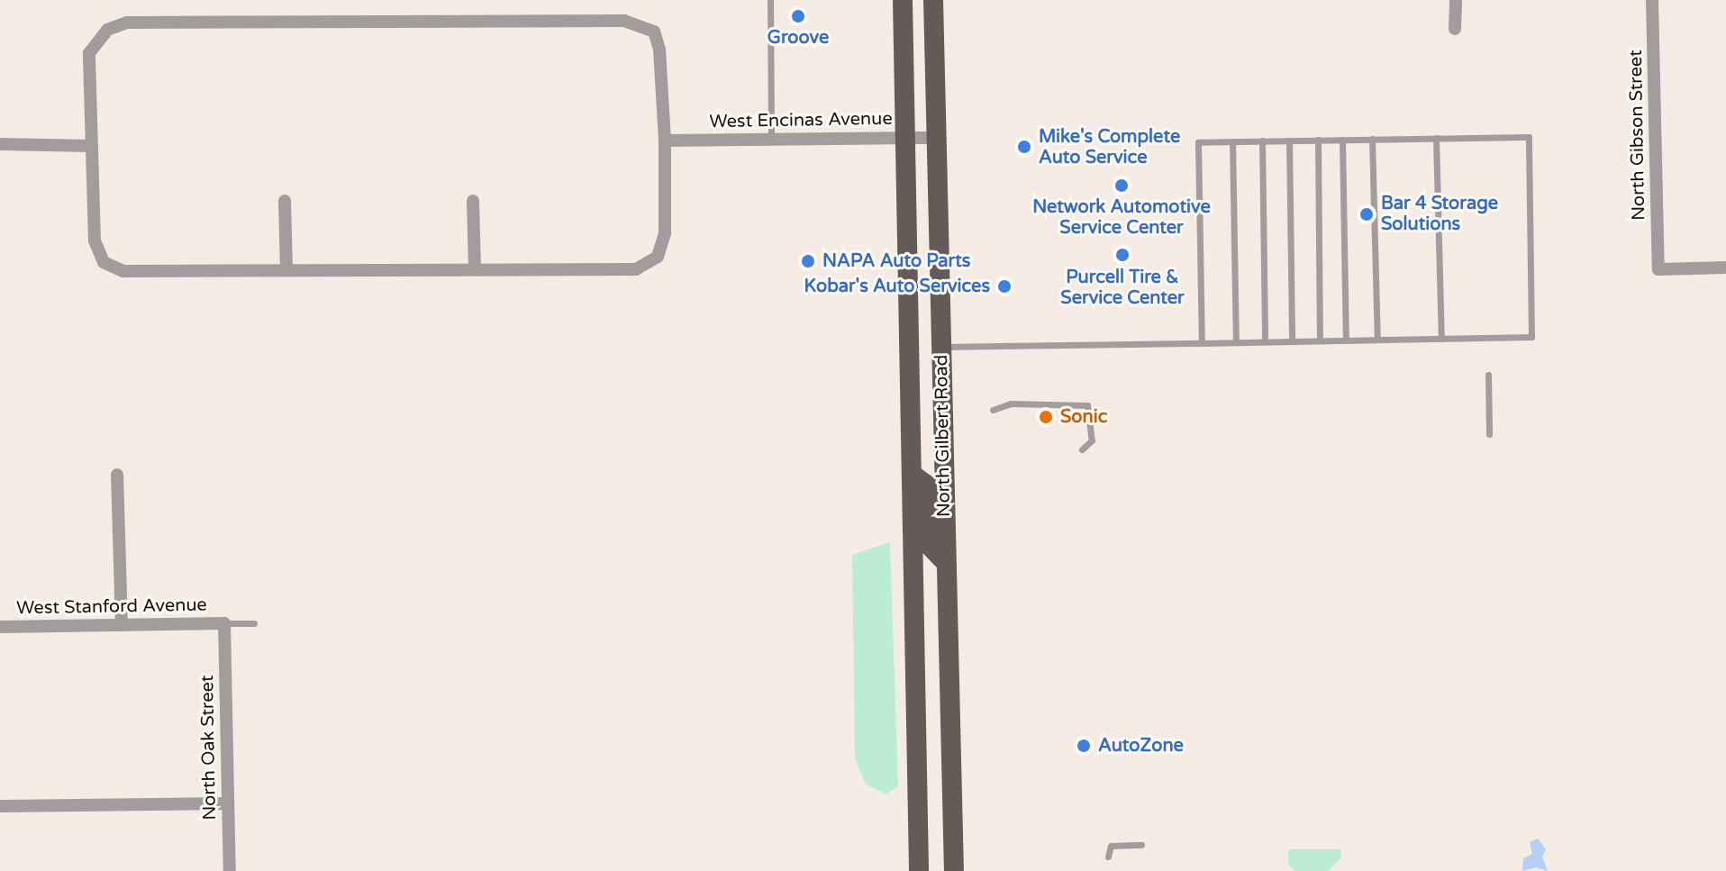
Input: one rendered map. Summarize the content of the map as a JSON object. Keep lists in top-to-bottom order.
{
  "streets": {
    "main road": ["North Gilbert Road"],
    "street": [
      "West Encinas Avenue",
      "North Gibson Street",
      "West Stanford Avenue",
      "North Oak Street"
    ]
  },
  "crossings": [
    ["West Encinas Avenue", "North Gilbert Road"],
    ["West Stanford Avenue", "North Oak Street"]
  ],
  "places": [
    "Groove",
    "Mike's Complete Auto Service",
    "Network Automotive Service Center",
    "Bar 4 Storage Solutions",
    "Purcell Tire & Service Center",
    "NAPA Auto Parts",
    "Kobar's Auto Services",
    "Sonic",
    "AutoZone"
  ]
}
